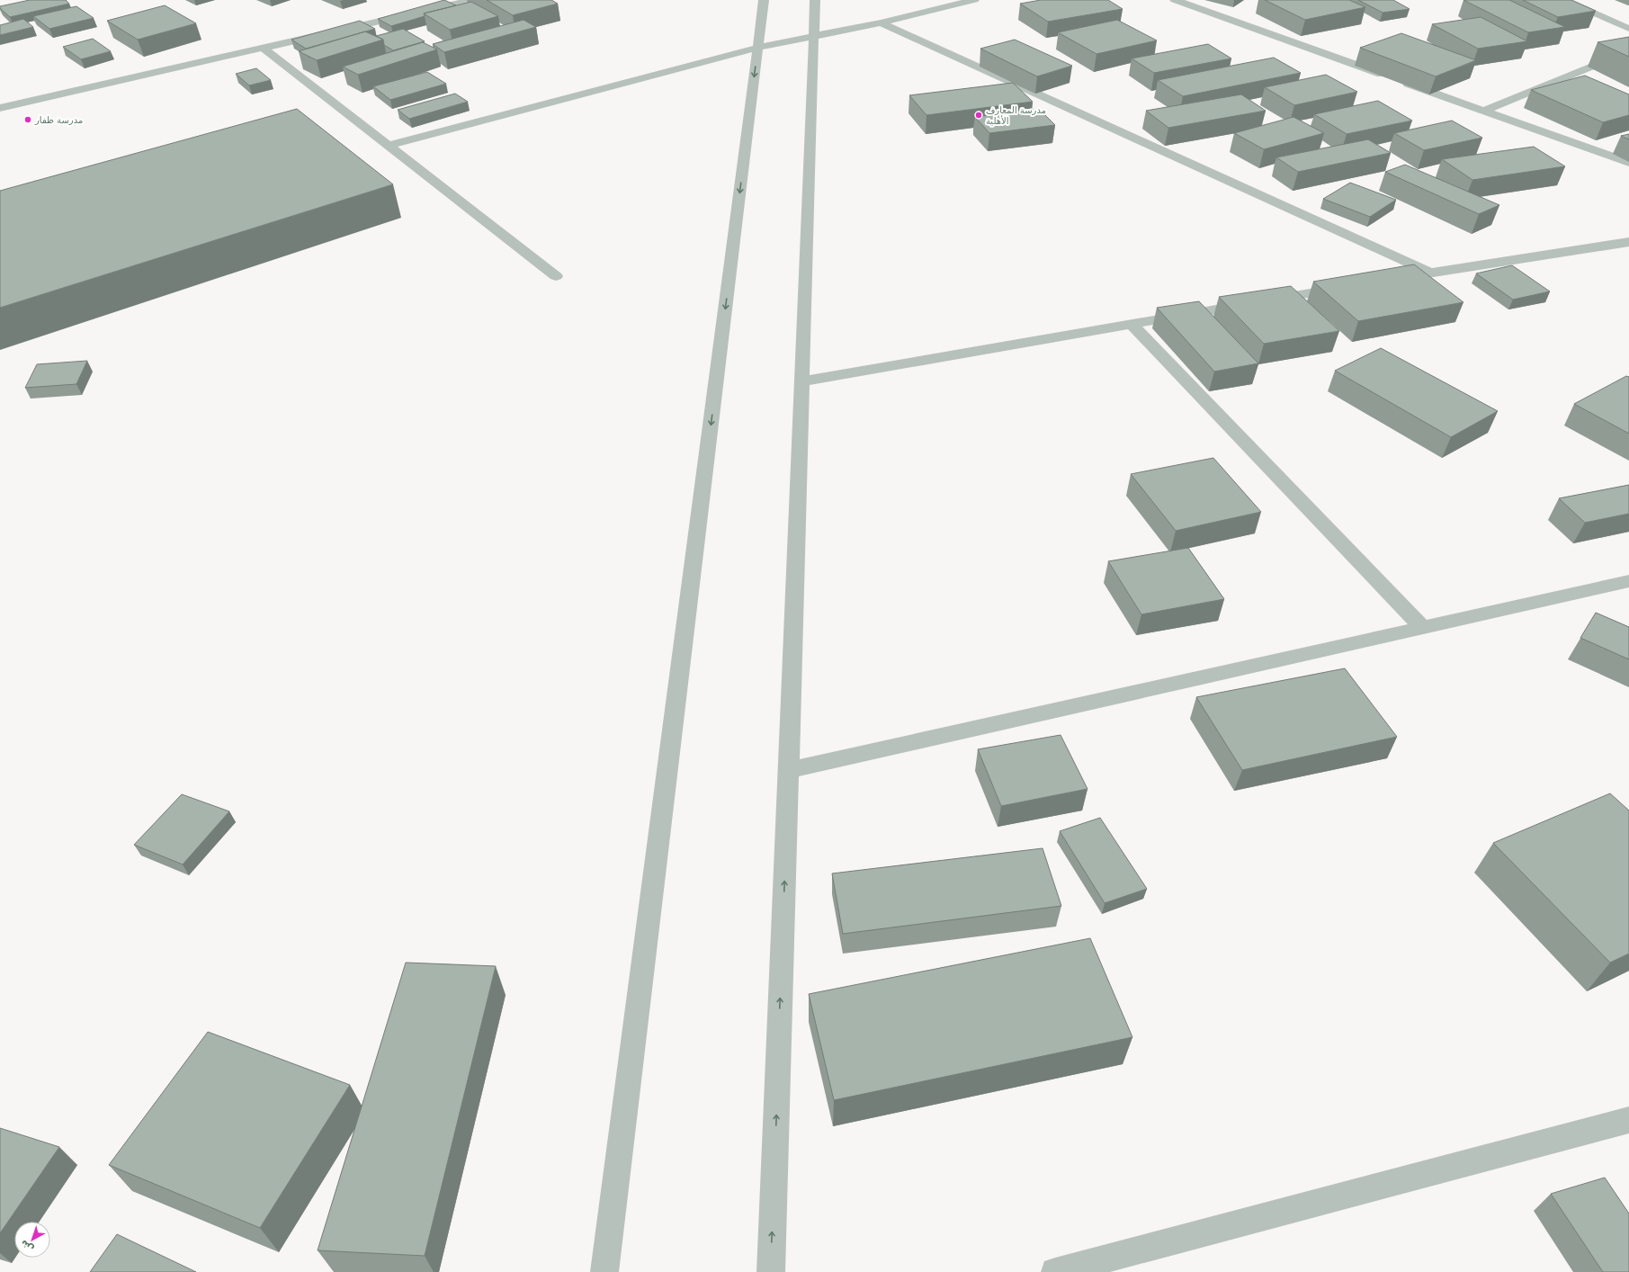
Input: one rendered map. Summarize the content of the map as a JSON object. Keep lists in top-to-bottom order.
{
  "places": ["مدرسة المعارف الأهلية", "مدرسة ظفار"],
  "north": "bottom left"
}
